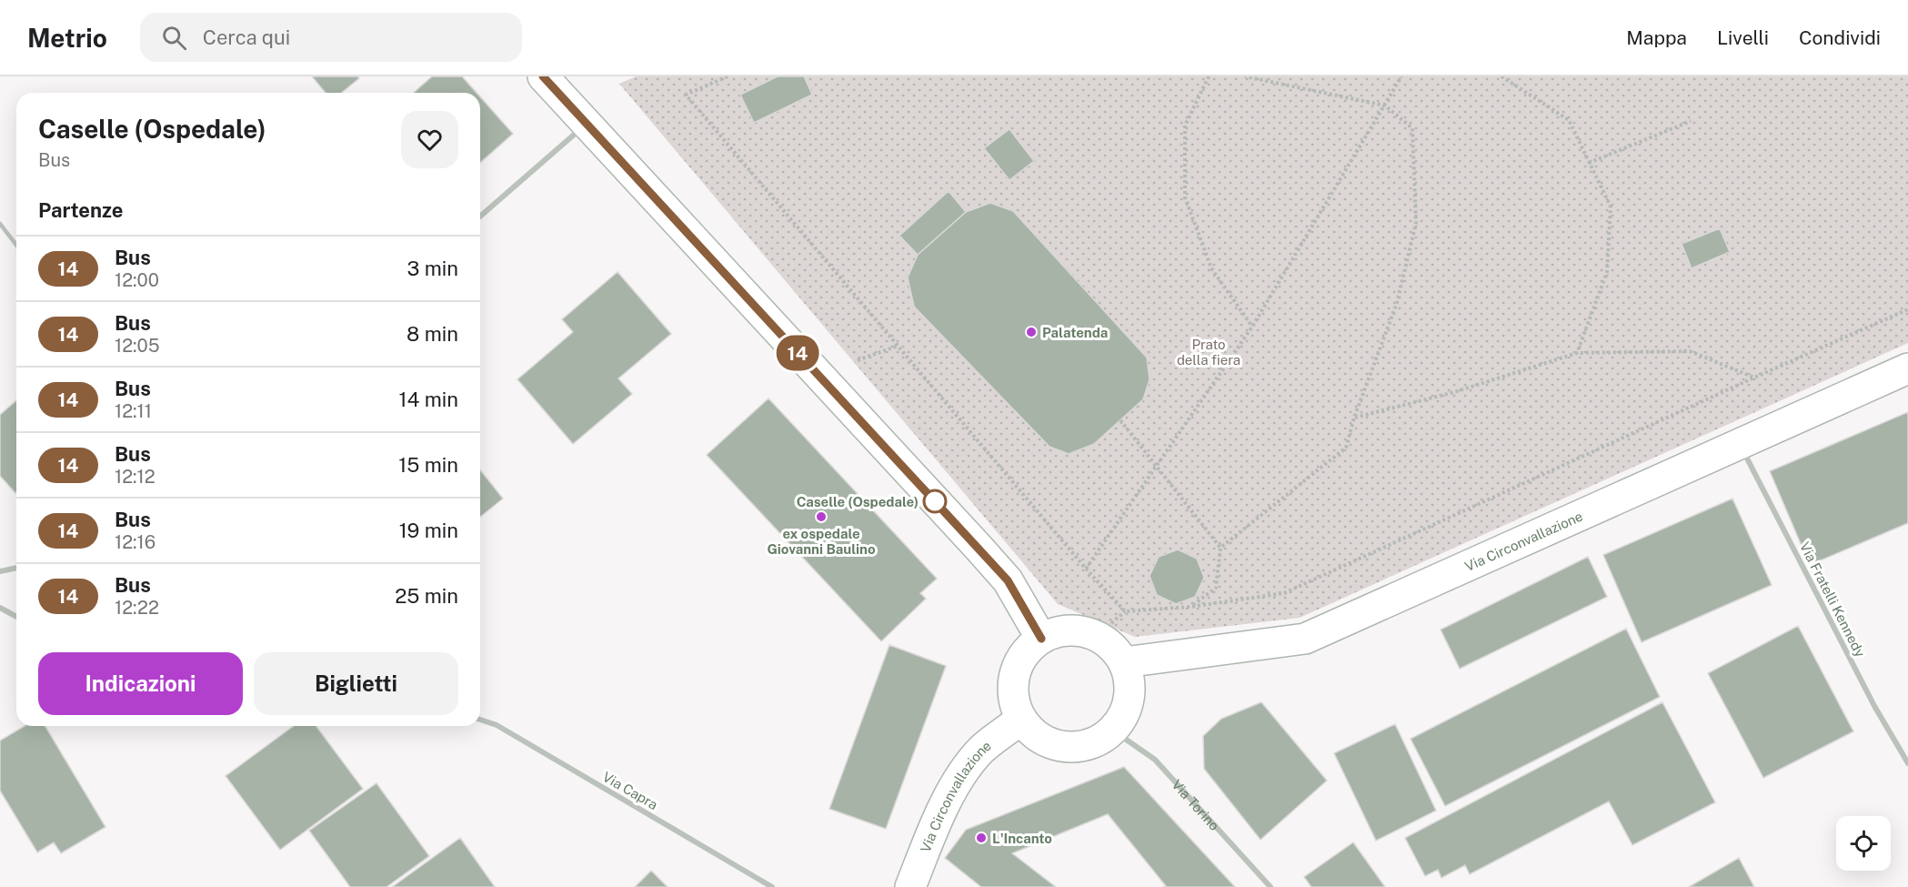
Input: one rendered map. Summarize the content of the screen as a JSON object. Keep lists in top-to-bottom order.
{
  "streets": {
    "street": [
      "Via Circonvallazione",
      "Via Fratelli Kennedy",
      "Via Capra",
      "Via Torino"
    ]
  },
  "crossings": [
    ["Via Circonvallazione", "Via Fratelli Kennedy"],
    ["Via Circonvallazione", "Via Torino"]
  ],
  "parks": ["Prato della fiera"],
  "places": [
    "Palatenda",
    "Caselle (Ospedale)",
    "ex ospedale Giovanni Baulino",
    "L'Incanto"
  ],
  "lines": ["bus line 14"],
  "page": {
    "header": "Metrio",
    "search": "Cerca qui",
    "nav": ["Mappa", "Livelli", "Condividi"],
    "on_map": "14",
    "heading": [
      ["Caselle (Ospedale)", "Bus"],
      "Partenze"
    ],
    "list": [
      {
        "mark": "14",
        "name": "Bus",
        "note": "12:00",
        "value": "3 min"
      },
      {
        "mark": "14",
        "name": "Bus",
        "note": "12:05",
        "value": "8 min"
      },
      {
        "mark": "14",
        "name": "Bus",
        "note": "12:11",
        "value": "14 min"
      },
      {
        "mark": "14",
        "name": "Bus",
        "note": "12:12",
        "value": "15 min"
      },
      {
        "mark": "14",
        "name": "Bus",
        "note": "12:16",
        "value": "19 min"
      },
      {
        "mark": "14",
        "name": "Bus",
        "note": "12:22",
        "value": "25 min"
      }
    ],
    "buttons": ["Indicazioni", "Biglietti"]
  }
}
